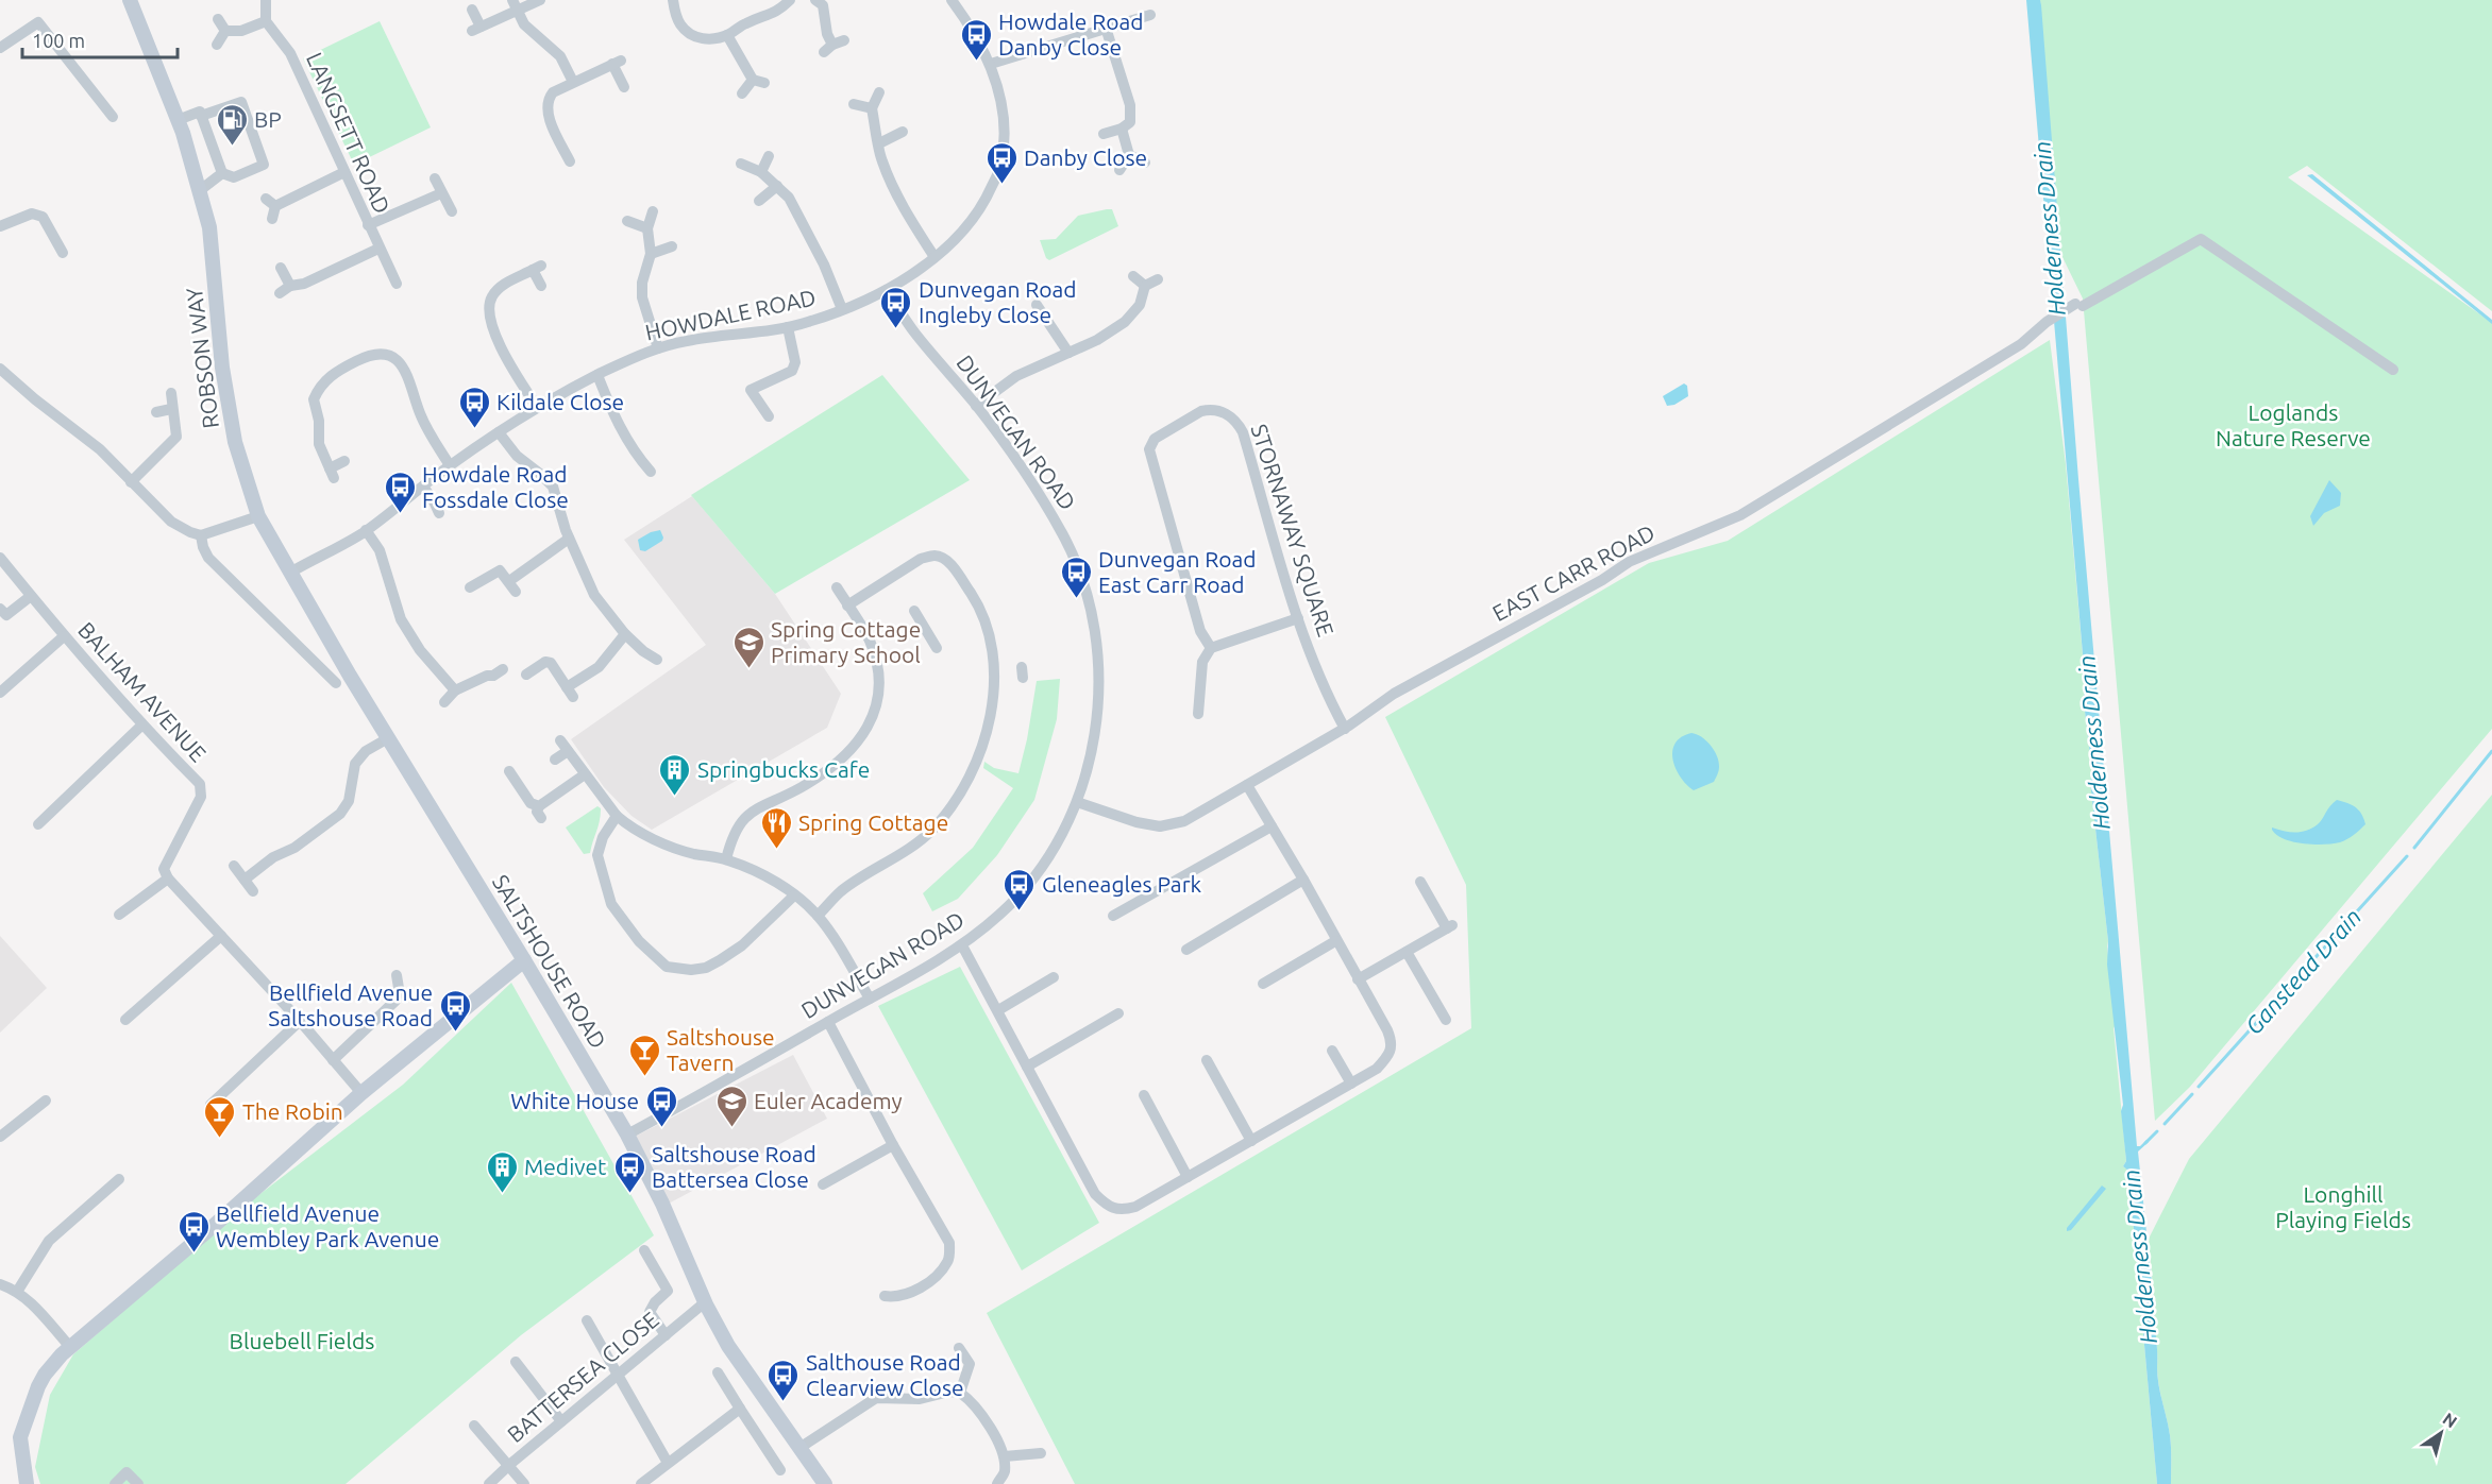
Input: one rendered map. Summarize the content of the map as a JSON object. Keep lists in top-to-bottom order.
{
  "streets": {
    "main road": ["ROBSON WAY", "SALTSHOUSE ROAD"],
    "street": [
      "LANGSETT ROAD",
      "HOWDALE ROAD",
      "DUNVEGAN ROAD",
      "STORNAWAY SQUARE",
      "EAST CARR ROAD",
      "BALHAM AVENUE",
      "BATTERSEA CLOSE"
    ]
  },
  "crossings": [
    ["HOWDALE ROAD", "DUNVEGAN ROAD"],
    ["HOWDALE ROAD", "SALTSHOUSE ROAD"],
    ["ROBSON WAY", "SALTSHOUSE ROAD"],
    ["DUNVEGAN ROAD", "EAST CARR ROAD"],
    ["DUNVEGAN ROAD", "SALTSHOUSE ROAD"],
    ["STORNAWAY SQUARE", "EAST CARR ROAD"],
    ["SALTSHOUSE ROAD", "BATTERSEA CLOSE"]
  ],
  "water": ["Holderness Drain", "Ganstead Drain"],
  "parks": ["Loglands Nature Reserve", "Longhill Playing Fields", "Bluebell Fields"],
  "places": {
    "bus stop": [
      "Howdale Road Danby Close",
      "Danby Close",
      "Dunvegan Road Ingleby Close",
      "Kildale Close",
      "Howdale Road Fossdale Close",
      "Dunvegan Road East Carr Road",
      "Gleneagles Park",
      "Bellfield Avenue Saltshouse Road",
      "White House",
      "Saltshouse Road Battersea Close",
      "Bellfield Avenue Wembley Park Avenue",
      "Salthouse Road Clearview Close"
    ],
    "fuel station": ["BP"],
    "school or university": ["Spring Cottage Primary School", "Euler Academy"],
    "building": ["Springbucks Cafe", "Medivet"],
    "restaurant": ["Spring Cottage"],
    "bar": ["Saltshouse Tavern", "The Robin"]
  },
  "scale_bar": "100 m",
  "north": "top right"
}
